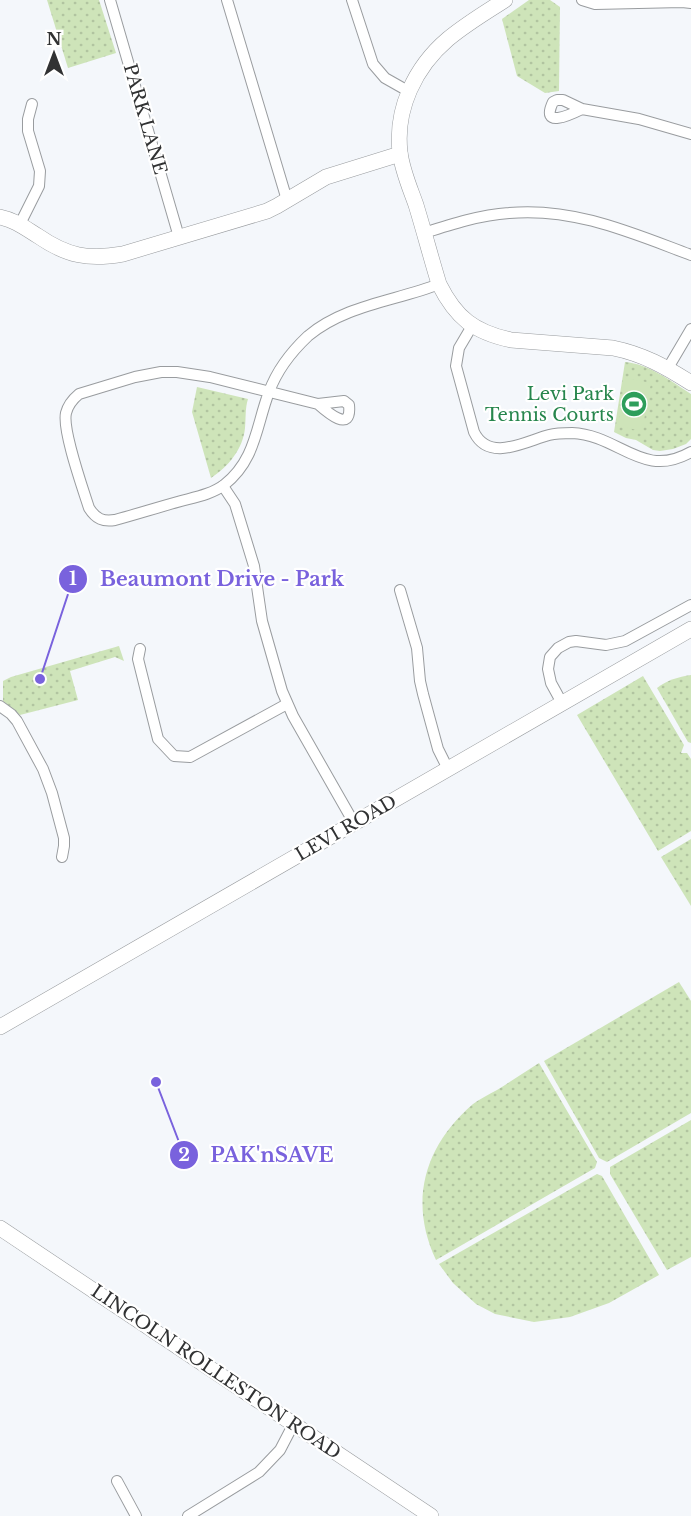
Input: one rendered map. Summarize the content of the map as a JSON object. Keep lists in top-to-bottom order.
{
  "streets": {
    "main road": ["LEVI ROAD", "LINCOLN ROLLESTON ROAD"],
    "street": ["PARK LANE"]
  },
  "places": {
    "sports": ["Levi Park Tennis Courts"],
    "other": ["Beaumont Drive - Park", "PAK'nSAVE"]
  },
  "north": "top"
}
